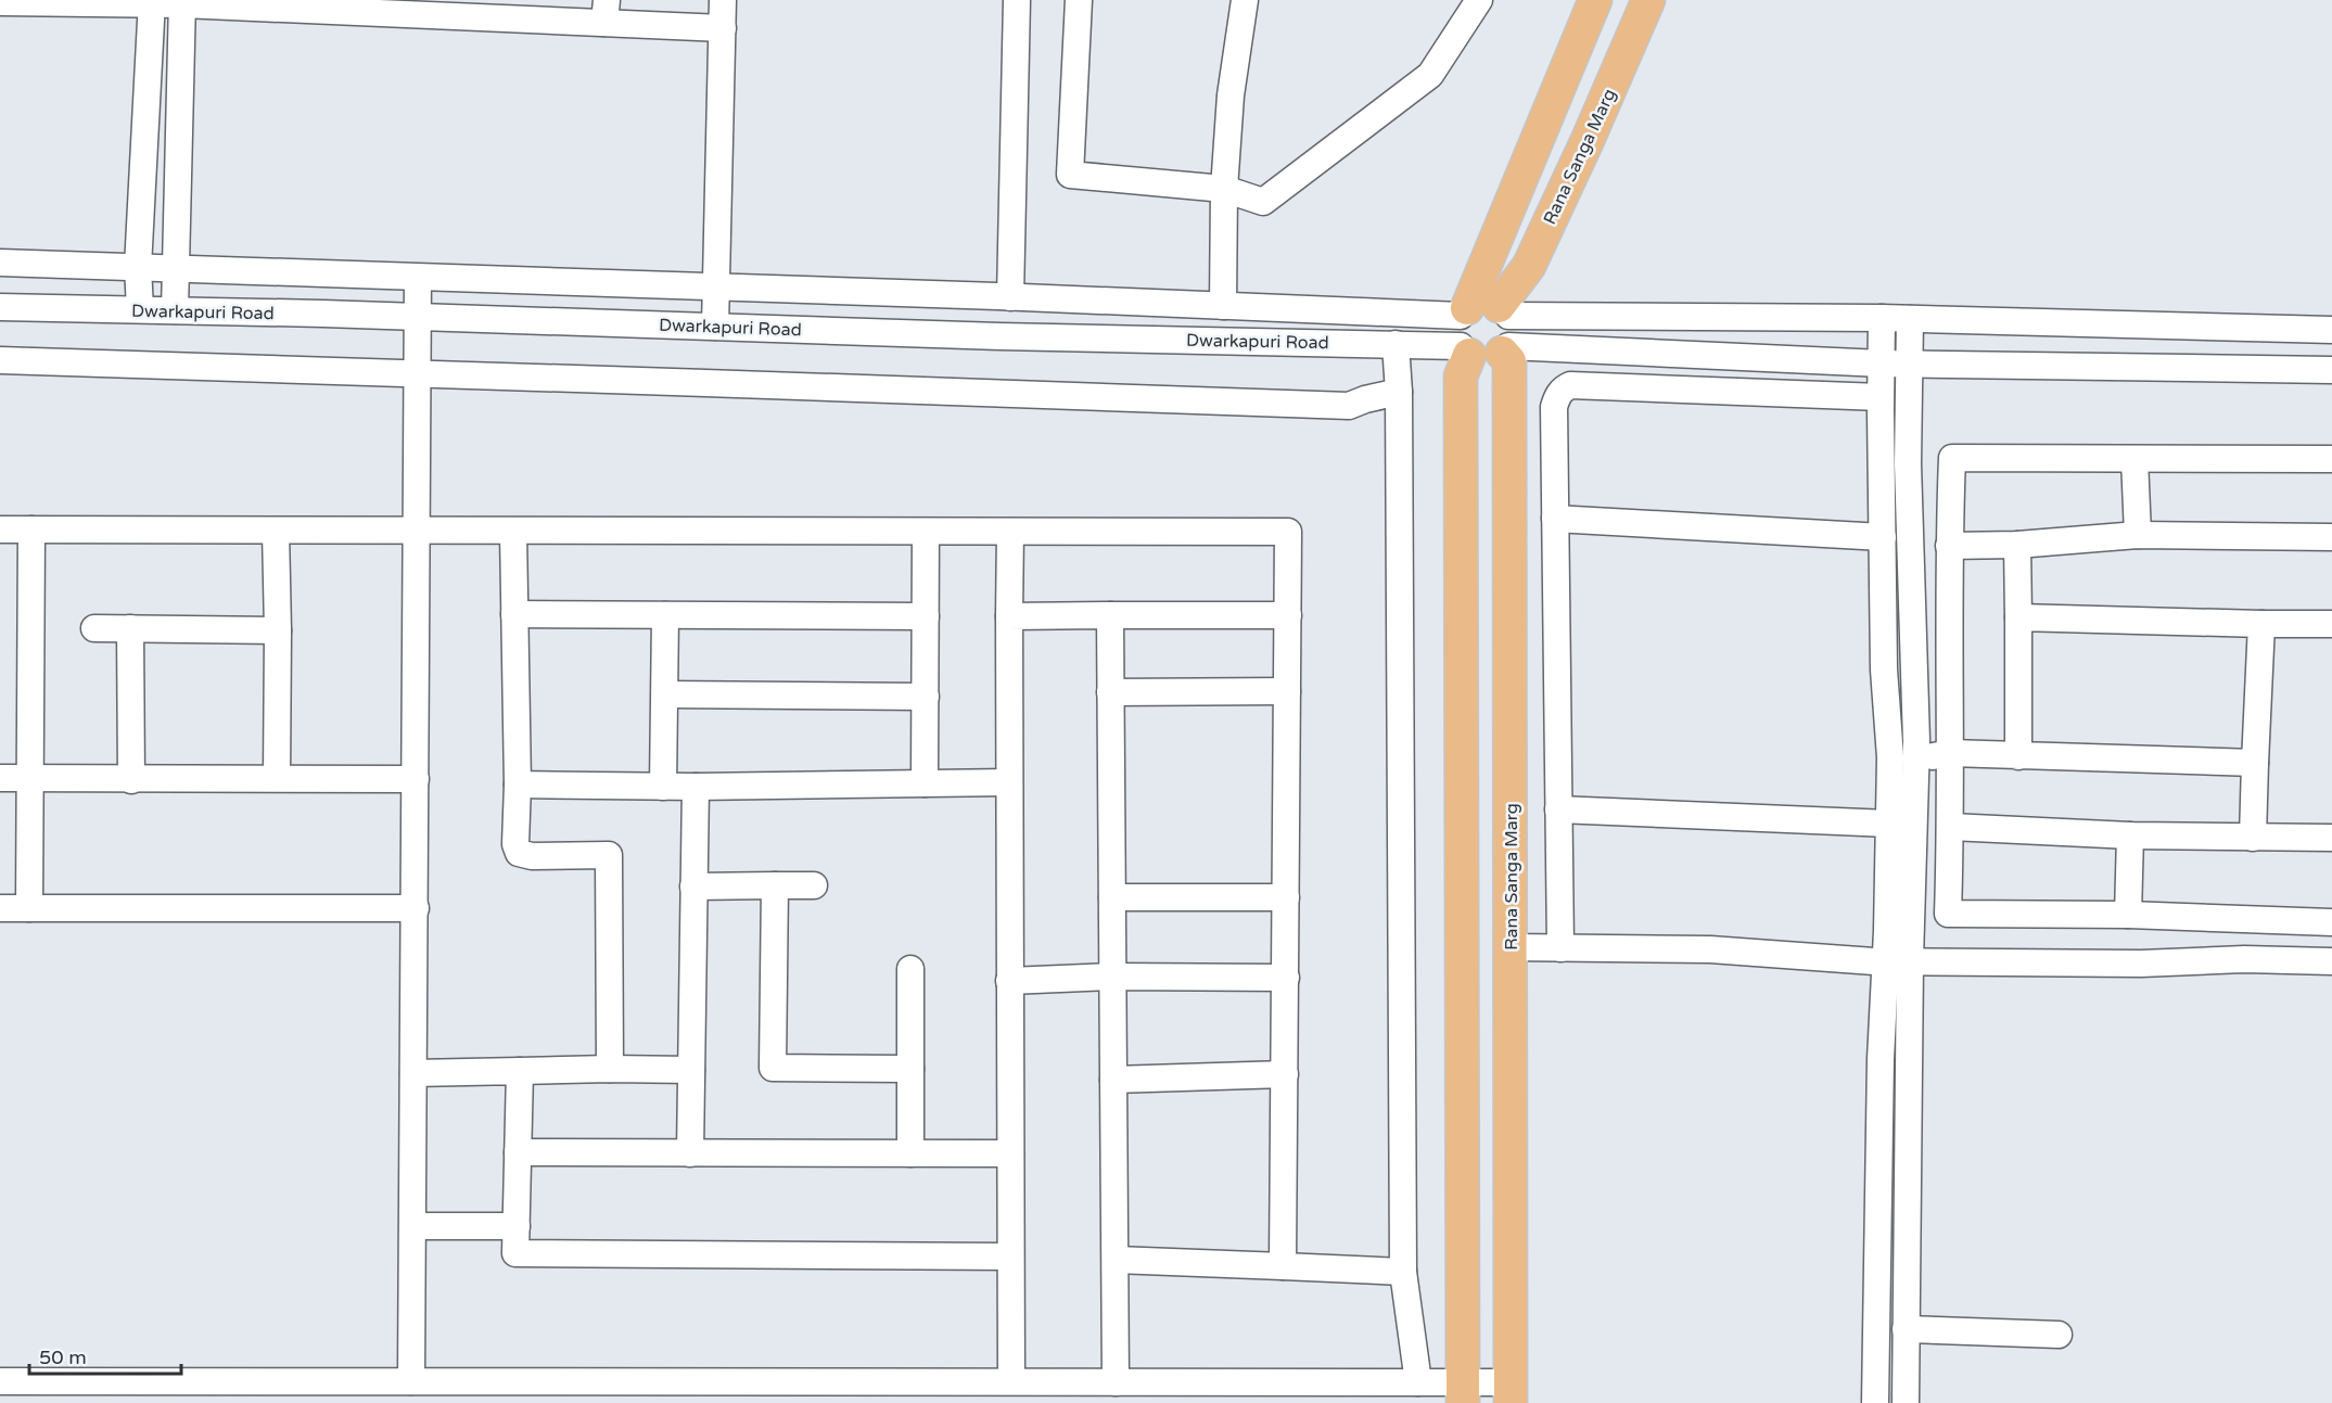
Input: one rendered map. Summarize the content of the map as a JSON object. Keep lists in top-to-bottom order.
{
  "streets": {
    "main road": ["Rana Sanga Marg"],
    "street": ["Dwarkapuri Road"]
  },
  "scale_bar": "50 m"
}
